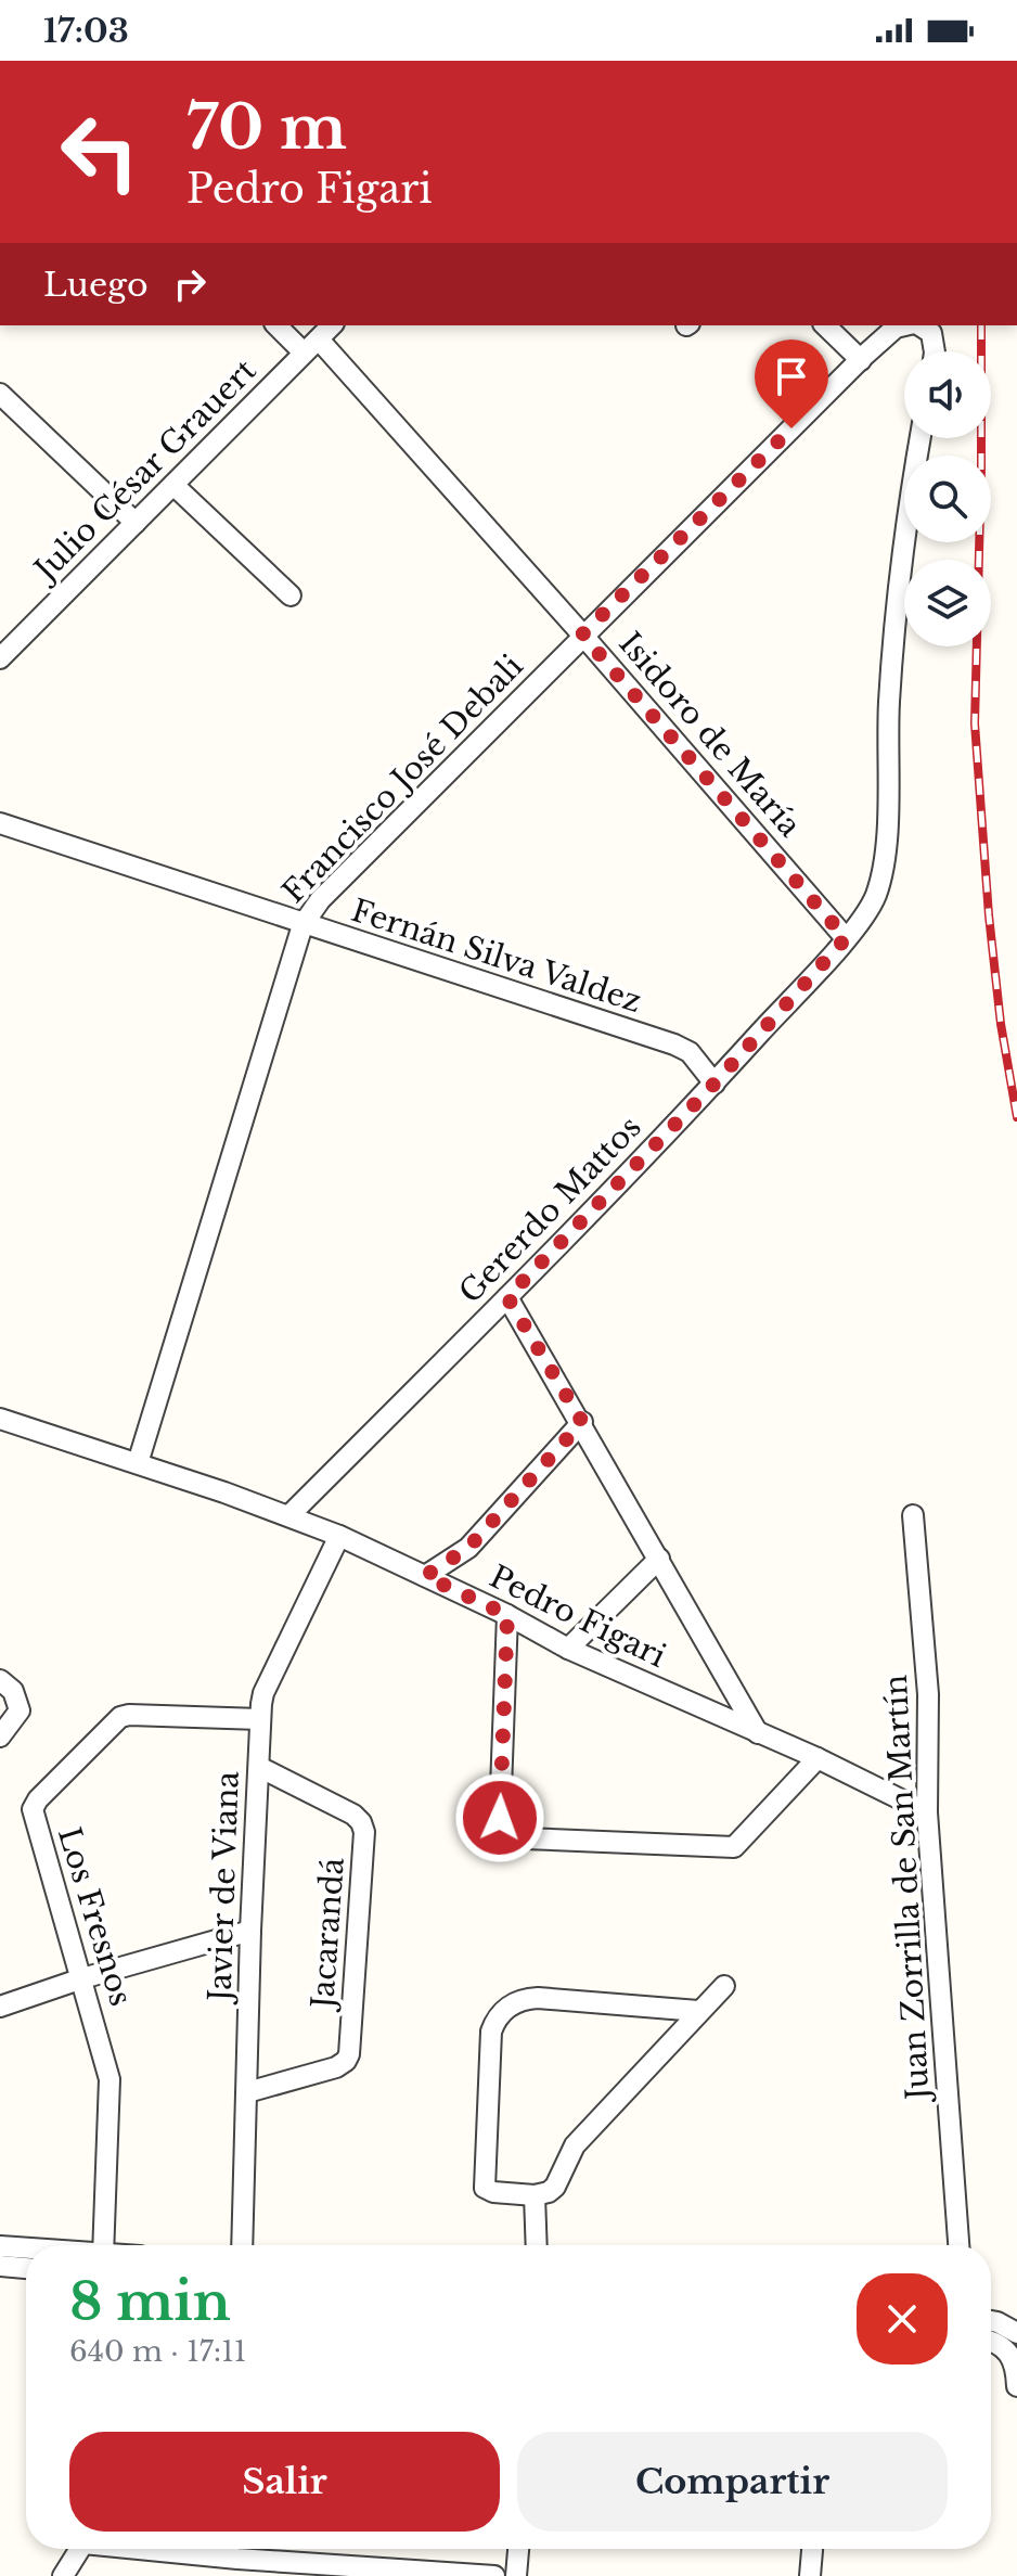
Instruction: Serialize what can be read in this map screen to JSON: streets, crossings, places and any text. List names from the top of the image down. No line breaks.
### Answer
{"streets":{"street":["Julio César Grauert","Isidoro de María","Francisco José Debali","Fernán Silva Valdez","Gererdo Mattos","Pedro Figari","Javier de Viana","Juan Zorrilla de San Martín","Los Fresnos","Jacarandá"]},"crossings":[["Julio César Grauert","Isidoro de María"],["Isidoro de María","Francisco José Debali"],["Isidoro de María","Gererdo Mattos"],["Francisco José Debali","Fernán Silva Valdez"],["Francisco José Debali","Pedro Figari"],["Fernán Silva Valdez","Gererdo Mattos"],["Gererdo Mattos","Pedro Figari"],["Pedro Figari","Javier de Viana"],["Pedro Figari","Juan Zorrilla de San Martín"],["Javier de Viana","Los Fresnos"],["Javier de Viana","Jacarandá"]],"page":{"status":"17:03","turn":["70 m","Pedro Figari"],"then":"Luego","heading":["8 min","640 m · 17:11"],"buttons":["Salir","Compartir"]}}
